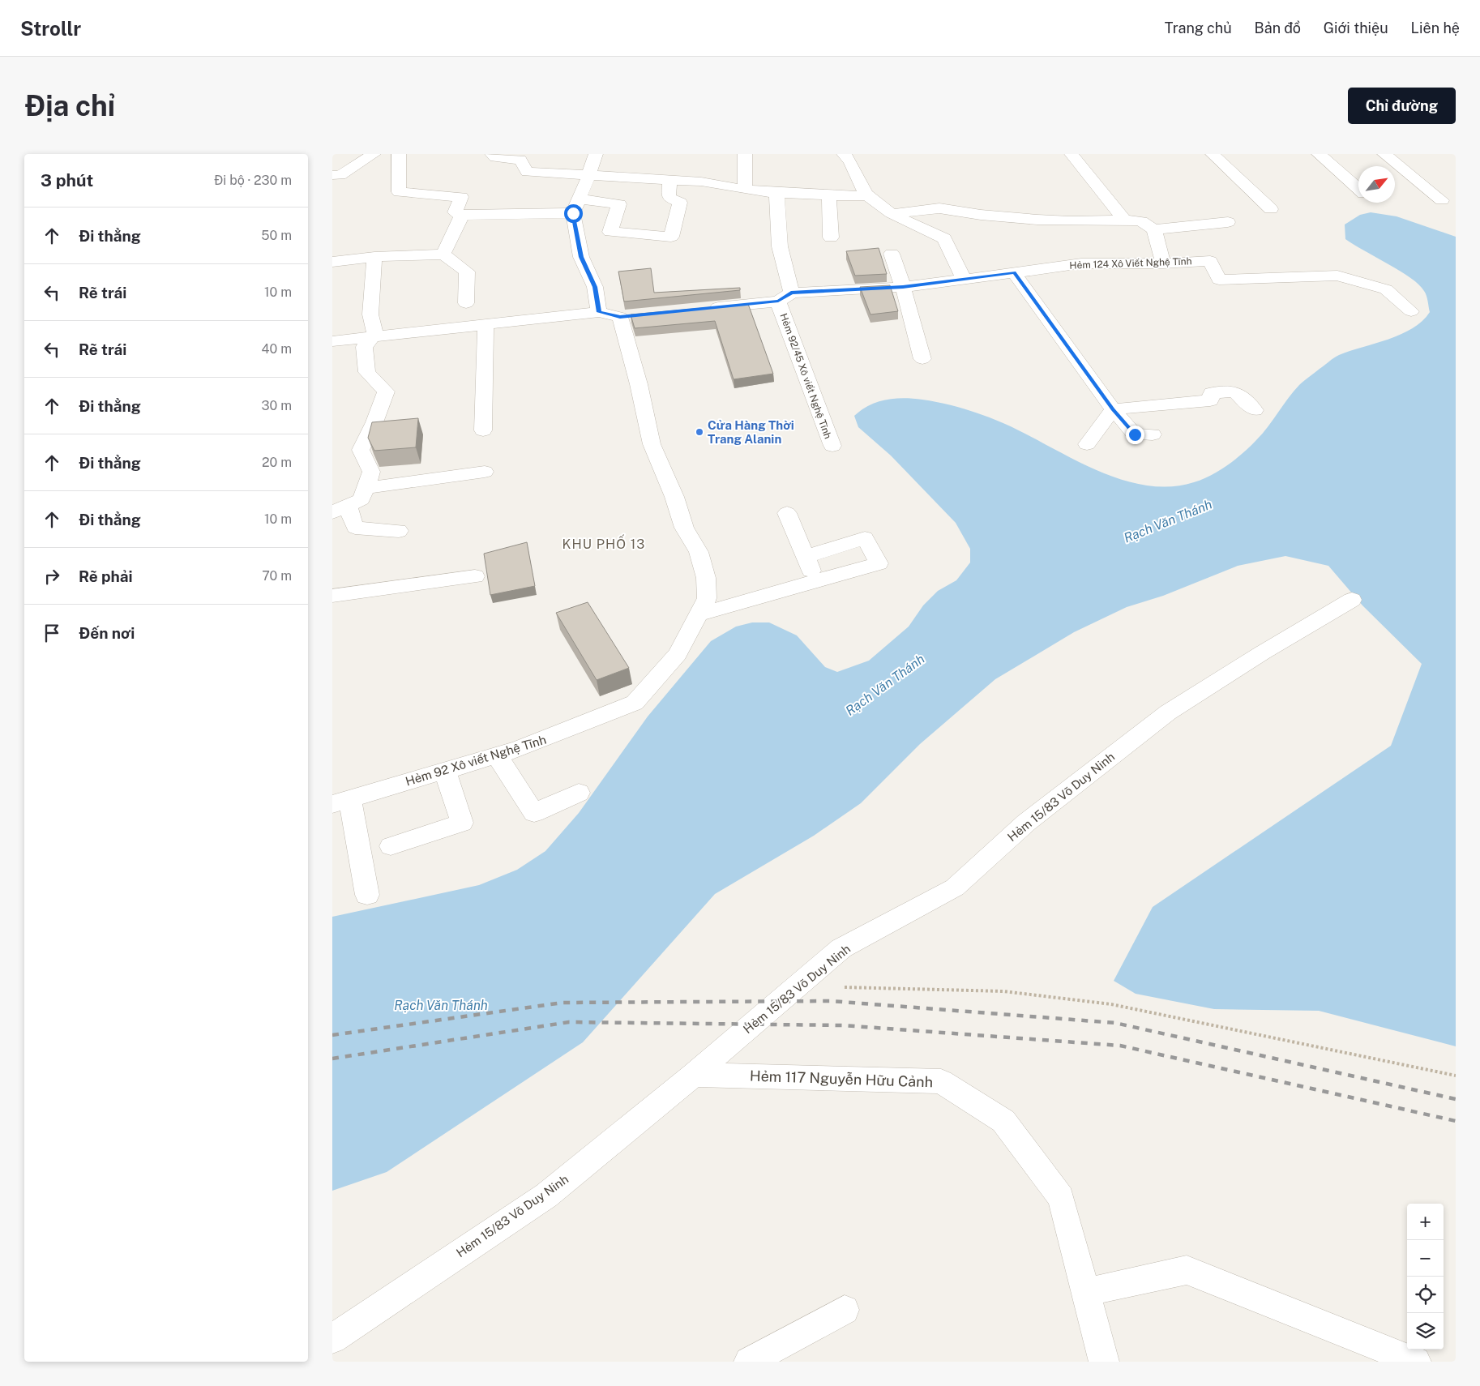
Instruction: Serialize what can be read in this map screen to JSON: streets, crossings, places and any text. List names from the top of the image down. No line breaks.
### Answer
{"streets":{"street":["Hẻm 124 Xô Viết Nghệ Tĩnh","Hẻm 92/45 Xô viết Nghệ Tĩnh","Hẻm 92 Xô viết Nghệ Tĩnh","Hẻm 15/83 Võ Duy Ninh","Hẻm 117 Nguyễn Hữu Cảnh"]},"crossings":[["Hẻm 124 Xô Viết Nghệ Tĩnh","Hẻm 92/45 Xô viết Nghệ Tĩnh"],["Hẻm 15/83 Võ Duy Ninh","Hẻm 117 Nguyễn Hữu Cảnh"]],"districts":["KHU PHỐ 13"],"water":["Rạch Văn Thánh"],"places":["Cửa Hàng Thời Trang Alanin"],"north":"top right","page":{"header":"Strollr","nav":["Trang chủ","Bản đồ","Giới thiệu","Liên hệ"],"buttons":"Chỉ đường","title":"Địa chỉ","heading":["3 phút","Đi bộ · 230 m"],"list":[["Đi thẳng","50 m"],["Rẽ trái","10 m"],["Rẽ trái","40 m"],["Đi thẳng","30 m"],["Đi thẳng","20 m"],["Đi thẳng","10 m"],["Rẽ phải","70 m"],"Đến nơi"],"map_buttons":["+","−"]}}
